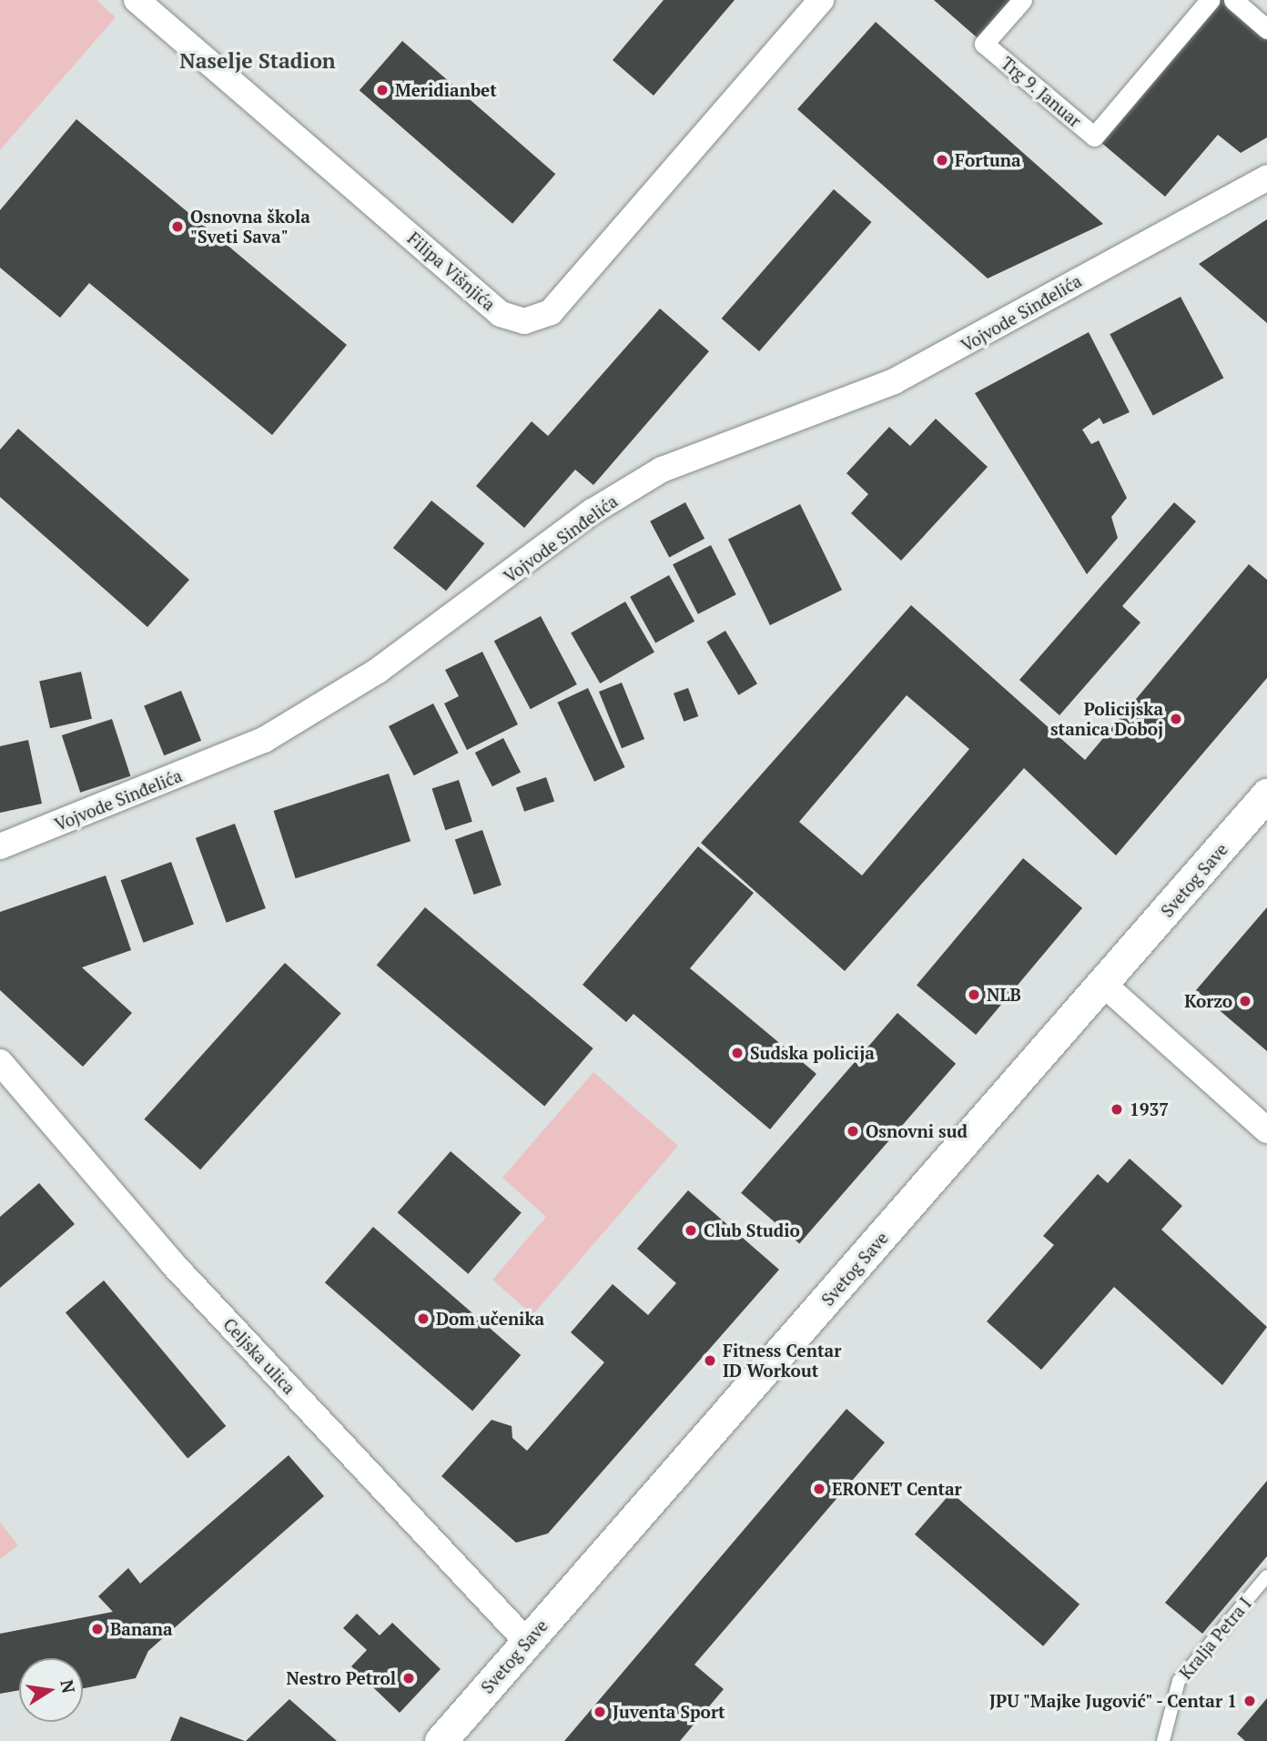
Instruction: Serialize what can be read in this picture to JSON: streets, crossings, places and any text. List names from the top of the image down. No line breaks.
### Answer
{"streets":{"street":["Trg 9. Januar","Filipa Višnjića","Vojvode Sinđelića","Svetog Save","Celjska ulica"],"lane":["Kralja Petra I"]},"crossings":[["Svetog Save","Celjska ulica"]],"districts":["Naselje Stadion"],"places":["Meridianbet","Fortuna","Osnovna škola \"Sveti Sava\"","Policijska stanica Doboj","NLB","Korzo","Sudska policija","1937","Osnovni sud","Club Studio","Dom učenika","Fitness Centar ID Workout","ERONET Centar","Banana","Nestro Petrol","JPU \"Majke Jugović\" - Centar 1","Juventa Sport"],"north":"right"}
